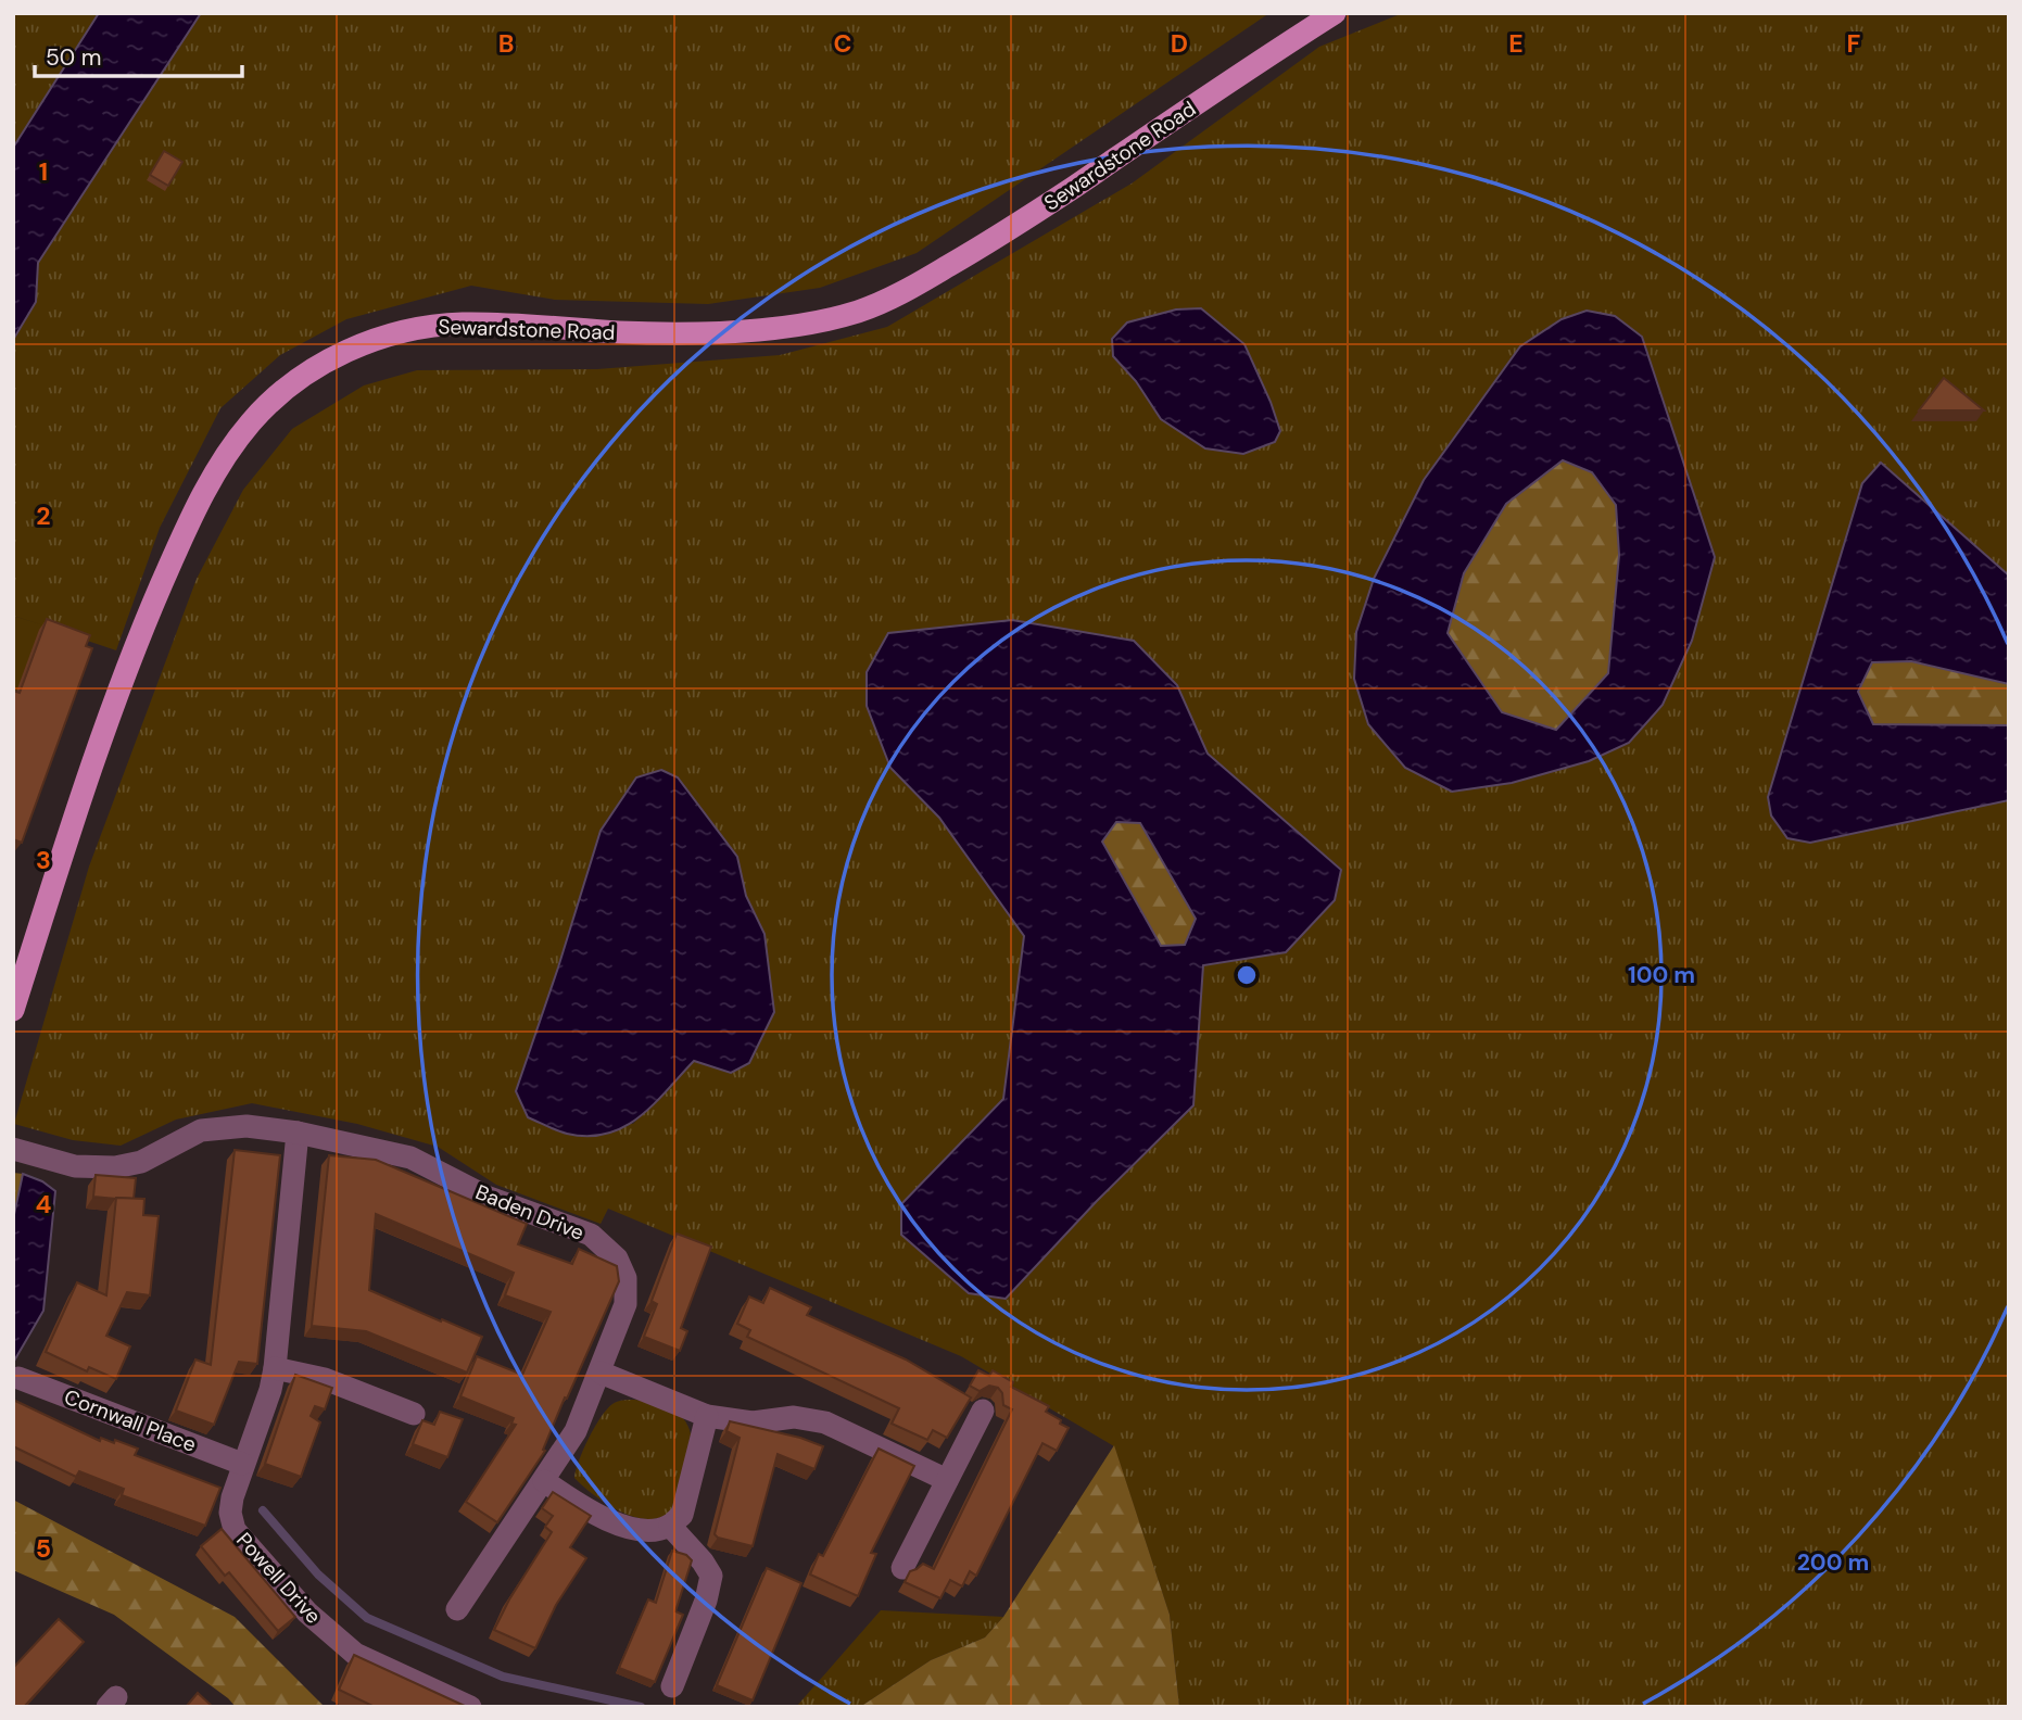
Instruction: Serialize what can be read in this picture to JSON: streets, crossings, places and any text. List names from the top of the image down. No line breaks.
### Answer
{"streets":{"main road":["Sewardstone Road"],"street":["Baden Drive","Cornwall Place","Powell Drive"]},"crossings":[["Baden Drive","Powell Drive"],["Cornwall Place","Powell Drive"]],"scale_bar":"50 m","grid":{"columns":["B","C","D","E","F"],"rows":["1","2","3","4","5"]},"rings":["100 m","200 m"]}
